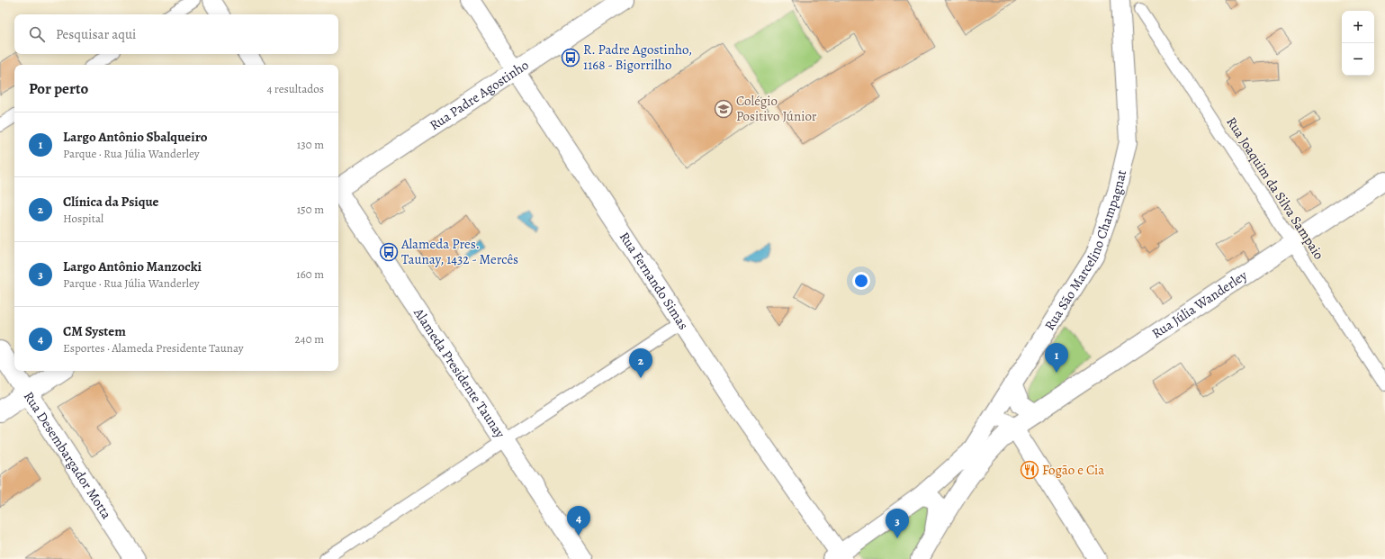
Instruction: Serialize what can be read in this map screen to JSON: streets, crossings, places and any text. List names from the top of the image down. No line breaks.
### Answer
{"streets":{"main road":["Rua Padre Agostinho","Rua São Marcelino Champagnat","Rua Fernando Simas","Rua Júlia Wanderley","Alameda Presidente Taunay","Rua Desembargador Motta"],"street":["Rua Joaquim da Silva Sampaio"]},"crossings":[["Rua Padre Agostinho","Rua Fernando Simas"],["Rua Joaquim da Silva Sampaio","Rua Júlia Wanderley"]],"places":{"bus stop":["R. Padre Agostinho, 1168 - Bigorrilho","Alameda Pres. Taunay, 1432 - Mercês"],"school or university":["Colégio Positivo Júnior"],"restaurant":["Fogão e Cia"]},"page":{"map_buttons":["+","−"],"search":"Pesquisar aqui","heading":["Por perto","4 resultados"],"list":[{"mark":"1","name":"Largo Antônio Sbalqueiro","note":"Parque · Rua Júlia Wanderley","value":"130 m"},{"mark":"2","name":"Clínica da Psique","note":"Hospital","value":"150 m"},{"mark":"3","name":"Largo Antônio Manzocki","note":"Parque · Rua Júlia Wanderley","value":"160 m"},{"mark":"4","name":"CM System","note":"Esportes · Alameda Presidente Taunay","value":"240 m"}],"pins":["1","2","4","3"]}}
